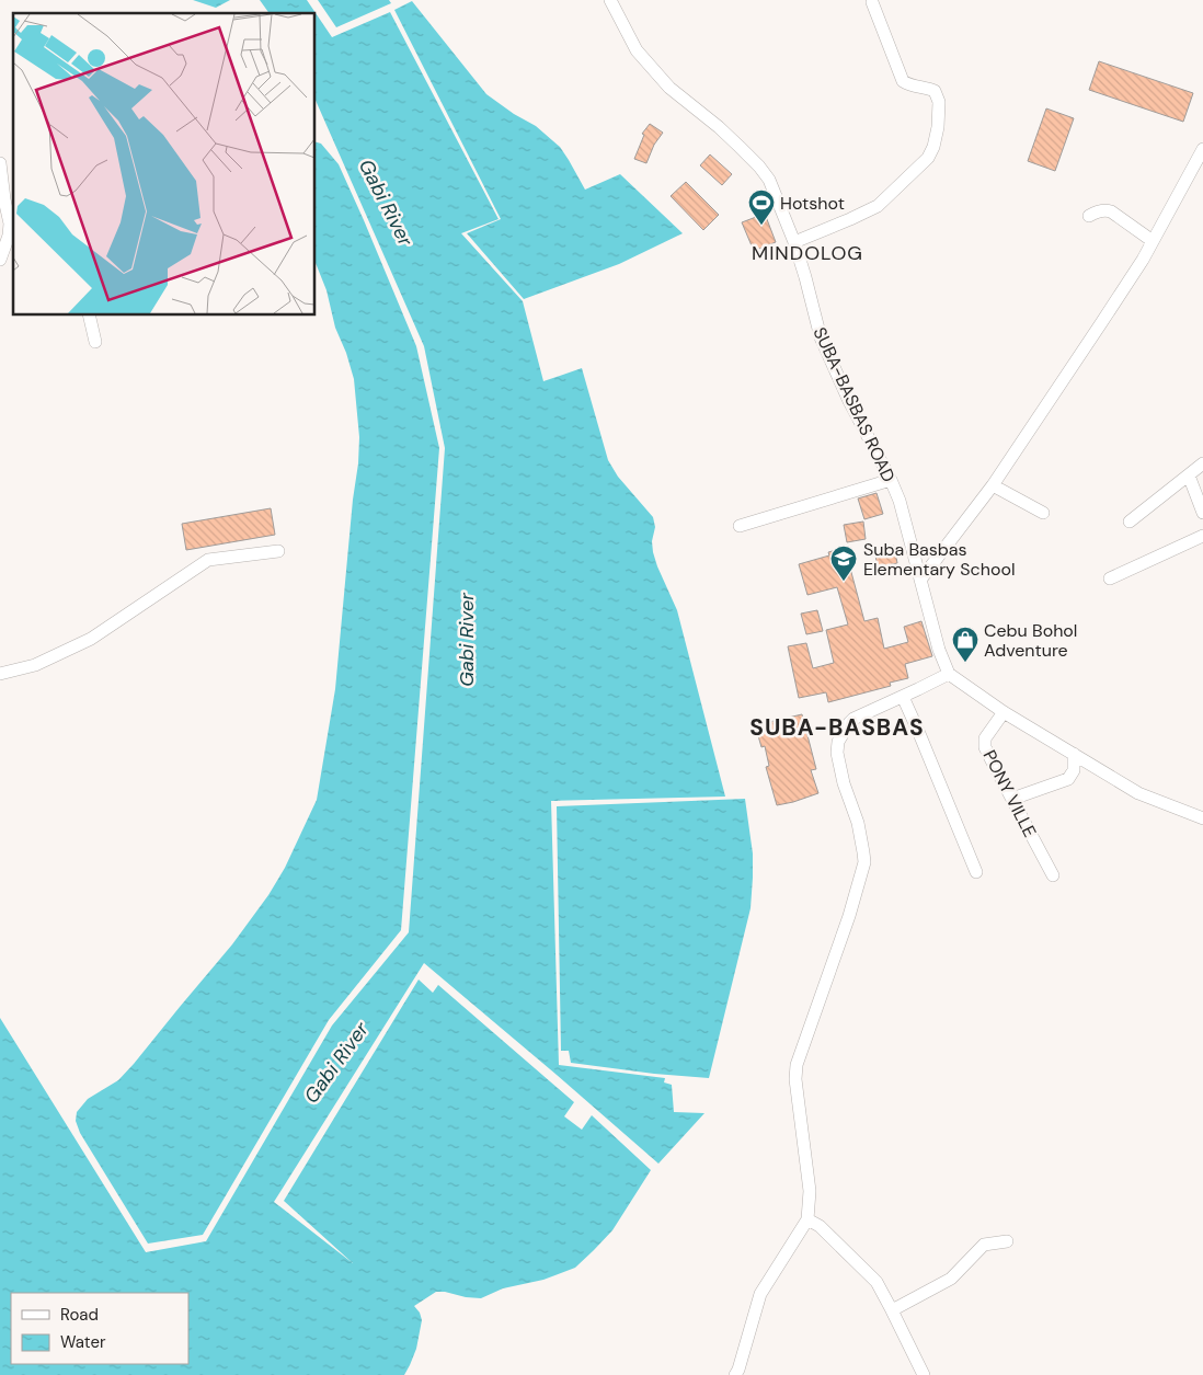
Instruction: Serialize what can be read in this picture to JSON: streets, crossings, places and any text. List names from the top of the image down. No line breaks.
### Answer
{"streets":{"street":["SUBA-BASBAS ROAD","PONY VILLE"]},"districts":["MINDOLOG","SUBA-BASBAS"],"water":["Gabi River"],"places":{"sports":["Hotshot"],"school or university":["Suba Basbas Elementary School"],"shop":["Cebu Bohol Adventure"]},"legend":["Road","Water"]}
